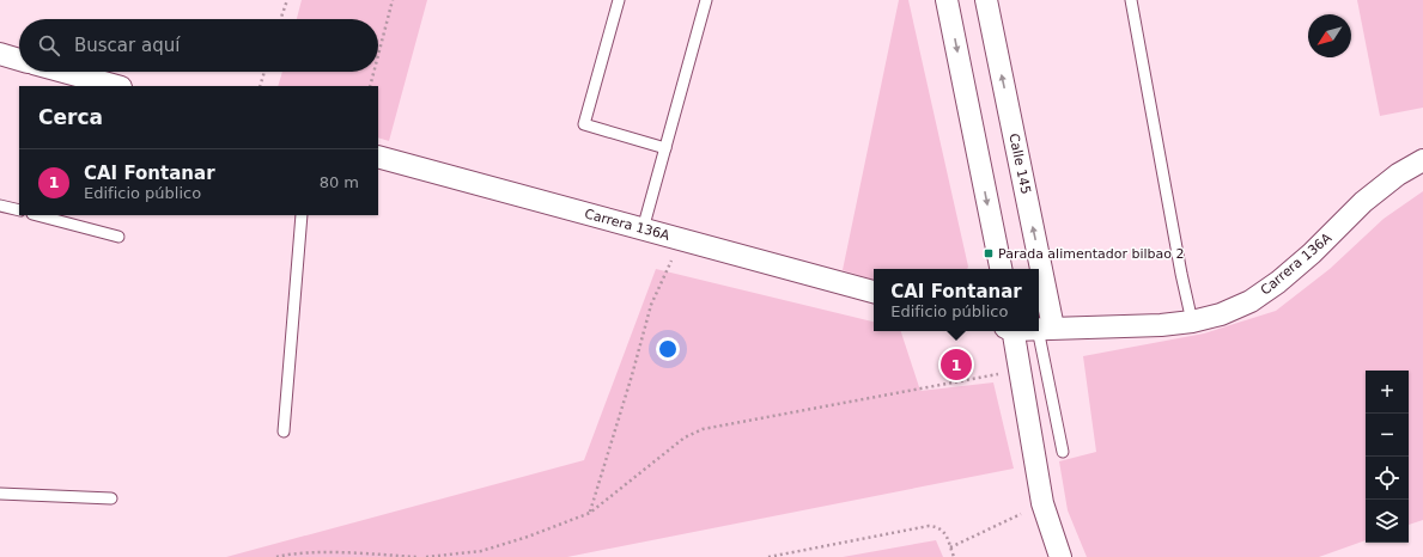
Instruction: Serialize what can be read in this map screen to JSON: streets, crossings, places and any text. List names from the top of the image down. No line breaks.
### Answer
{"streets":{"street":["Calle 145","Carrera 136A"]},"crossings":[["Calle 145","Carrera 136A"]],"places":{"transit":["Parada alimentador bilbao 2"]},"north":"bottom left","page":{"search":"Buscar aquí","heading":"Cerca","list":[{"mark":"1","name":"CAI Fontanar","note":"Edificio público","value":"80 m"}],"popup":["CAI Fontanar","Edificio público"],"pins":"1","map_buttons":["+","−"]}}
